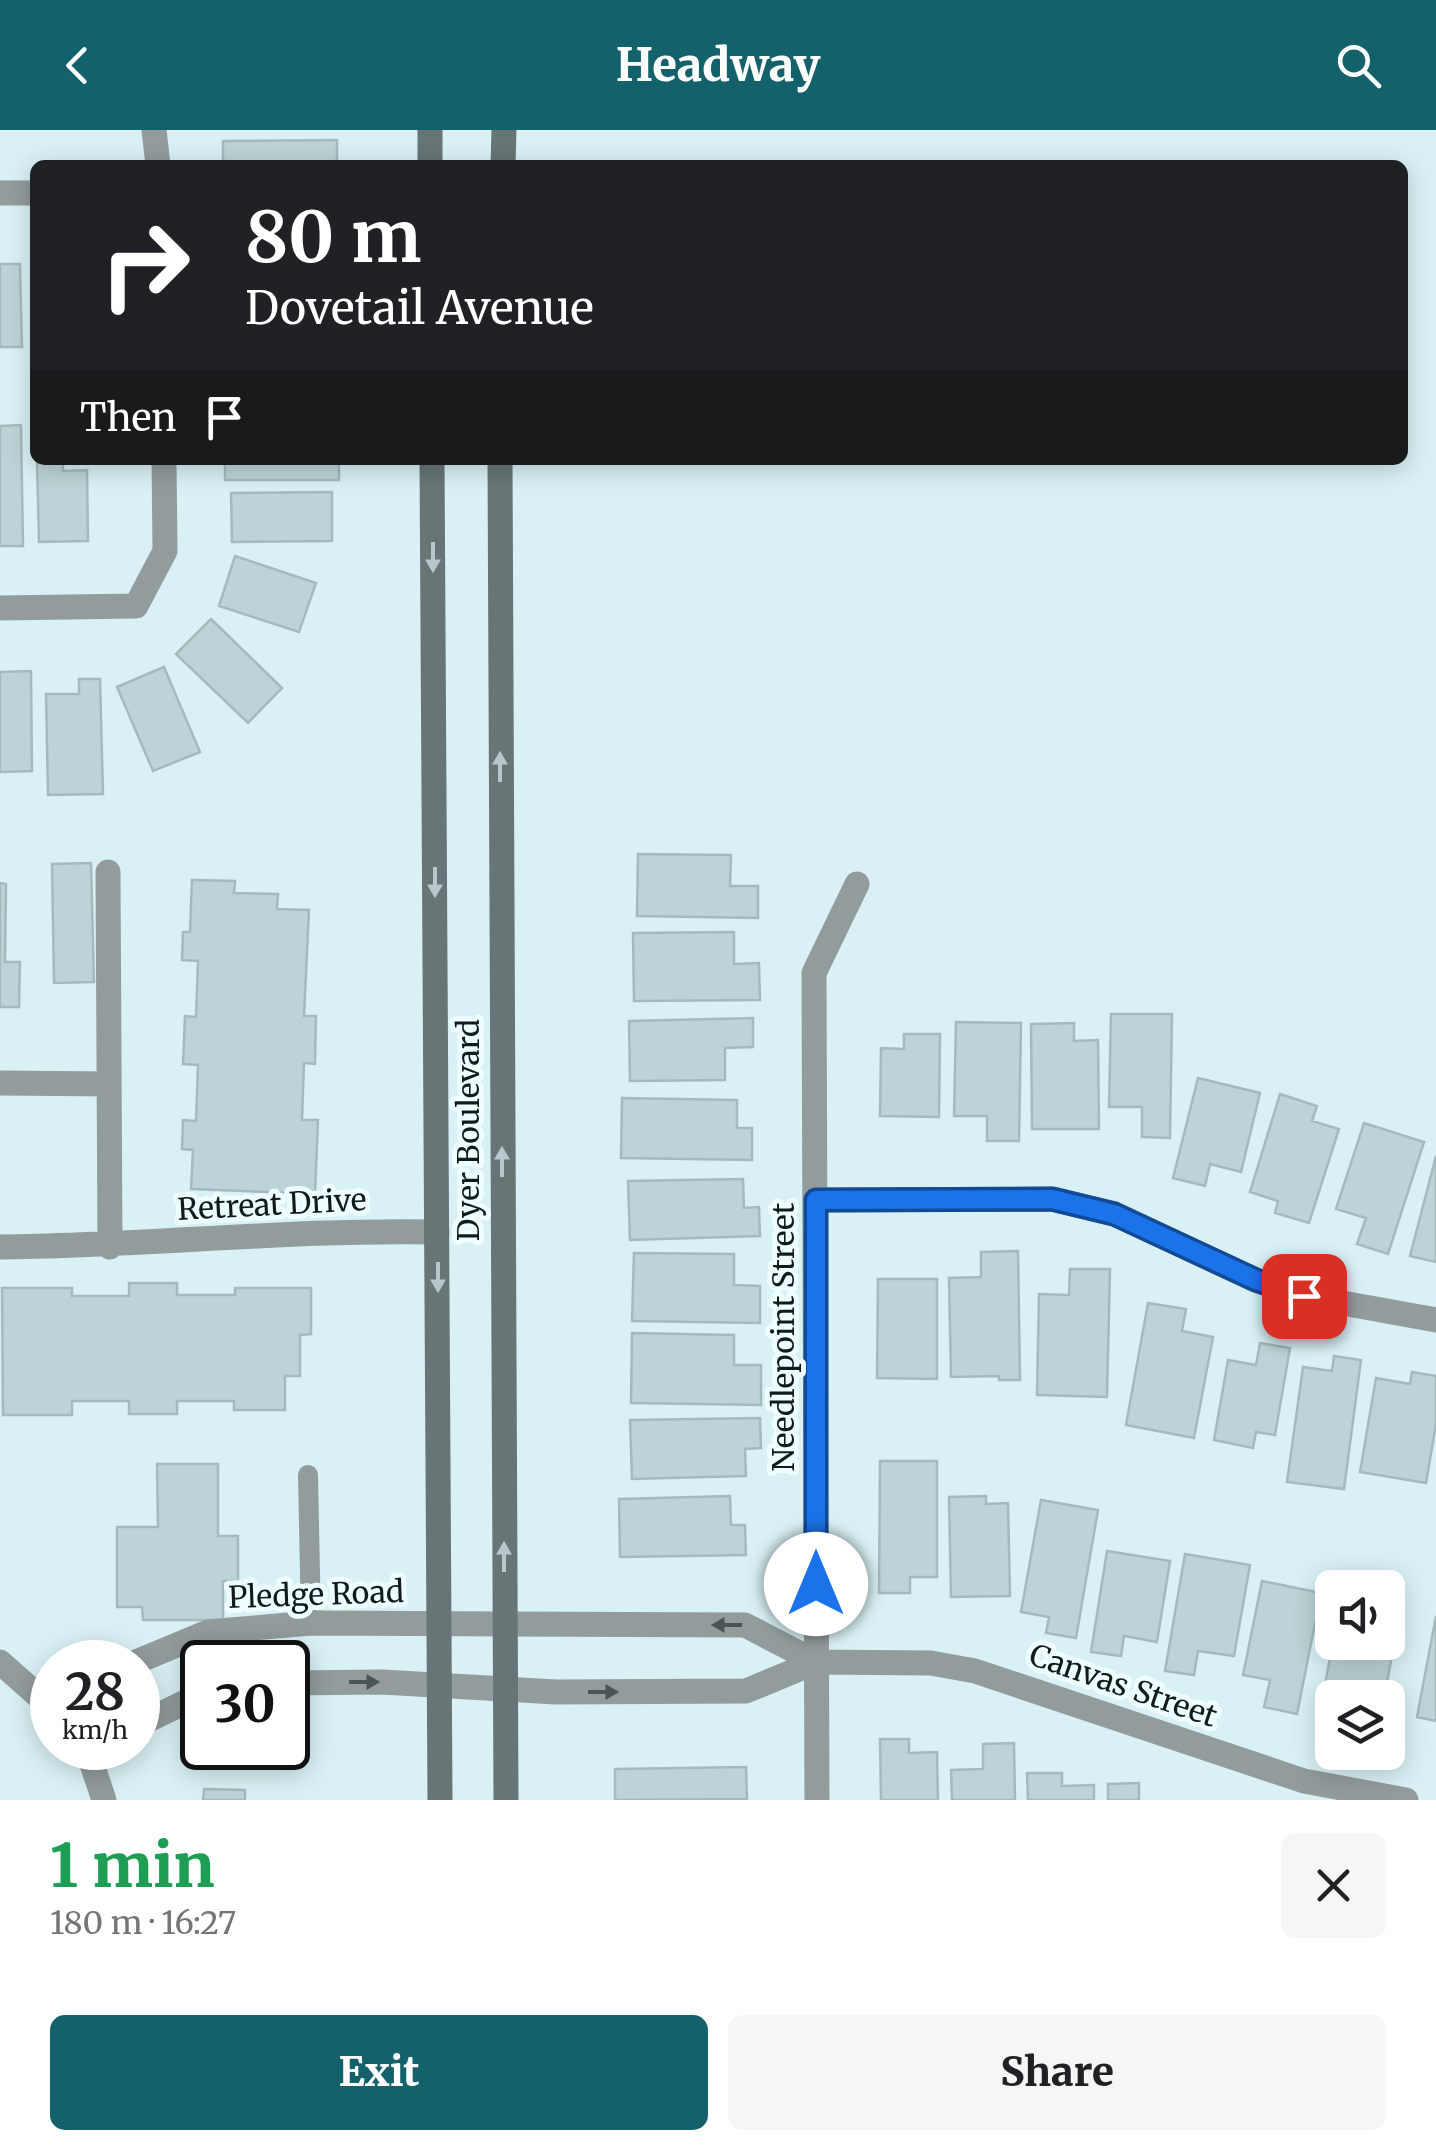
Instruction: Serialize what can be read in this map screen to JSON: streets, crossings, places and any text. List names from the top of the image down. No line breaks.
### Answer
{"streets":{"main road":["Dyer Boulevard"],"street":["Retreat Drive","Needlepoint Street","Pledge Road","Canvas Street"]},"crossings":[["Dyer Boulevard","Retreat Drive"],["Dyer Boulevard","Pledge Road"],["Dyer Boulevard","Canvas Street"],["Needlepoint Street","Canvas Street"],["Pledge Road","Canvas Street"]],"page":{"header":"Headway","turn":["80 m","Dovetail Avenue"],"then":"Then","speed":"28 km/h","limit":"30","heading":["1 min","180 m · 16:27"],"buttons":["Exit","Share"]}}
